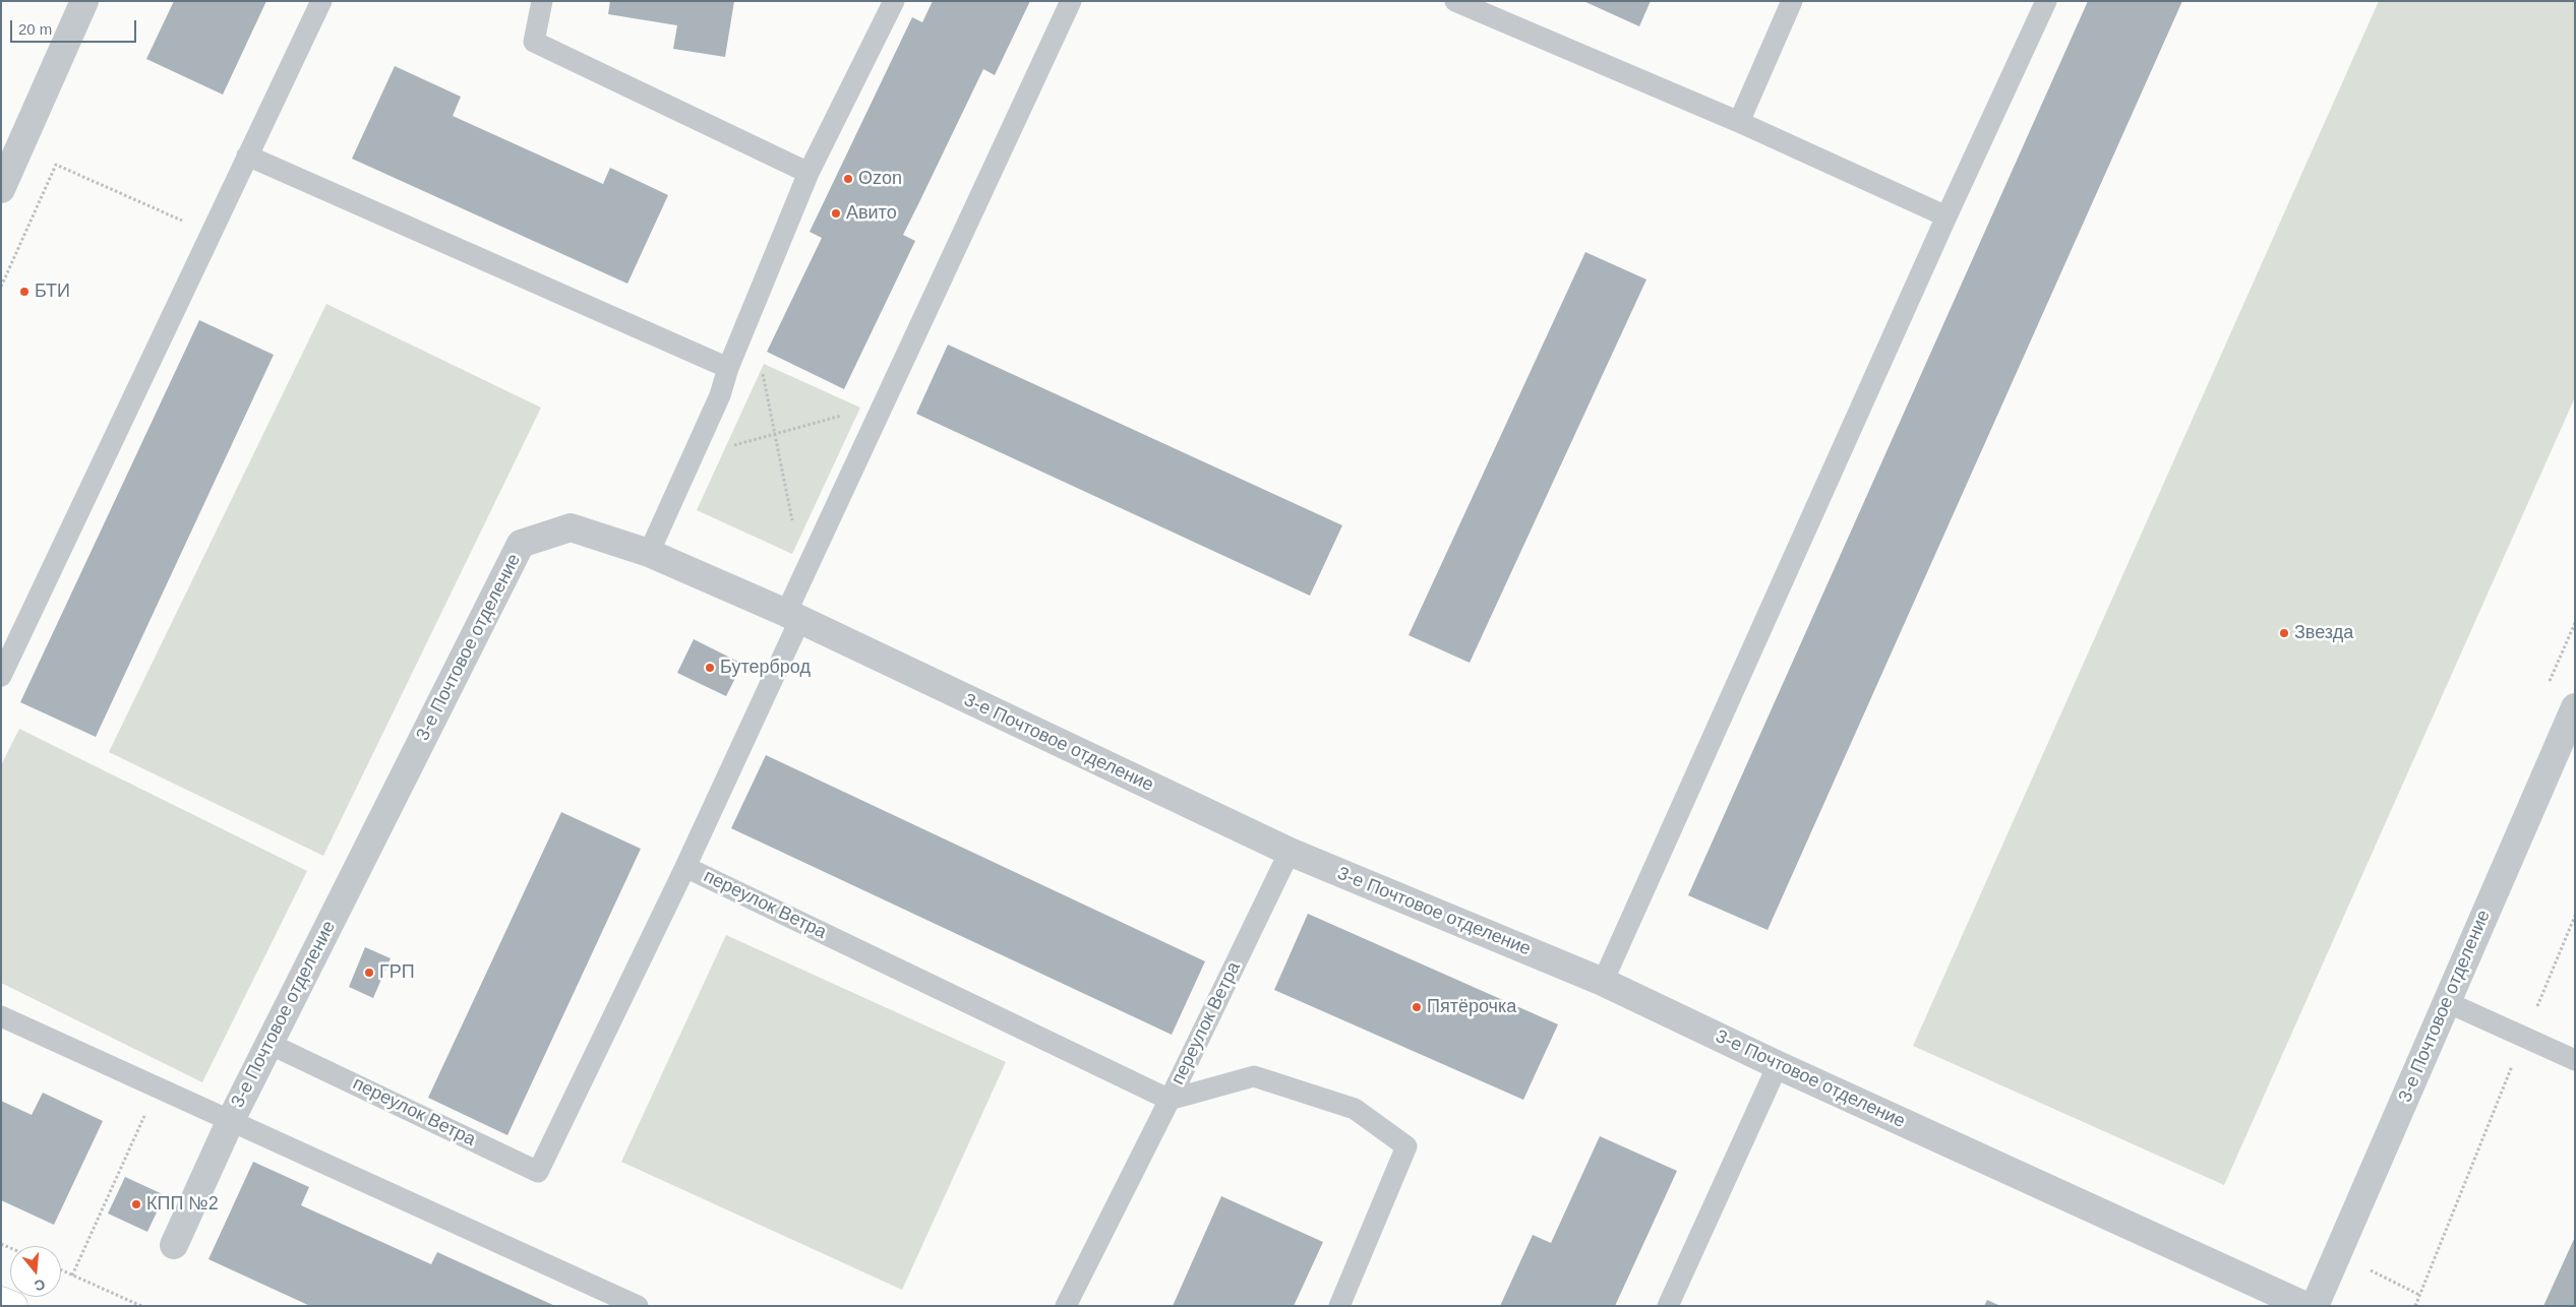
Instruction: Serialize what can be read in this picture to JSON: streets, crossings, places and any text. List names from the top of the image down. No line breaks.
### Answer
{"streets":{"street":["3-е Почтовое отделение"],"lane":["переулок Ветра"]},"crossings":[["3-е Почтовое отделение","переулок Ветра"]],"places":["Ozon","Авито","БТИ","Звезда","Бутерброд","ГРП","Пятёрочка","КПП №2"],"scale_bar":"20 m","north":"bottom"}
